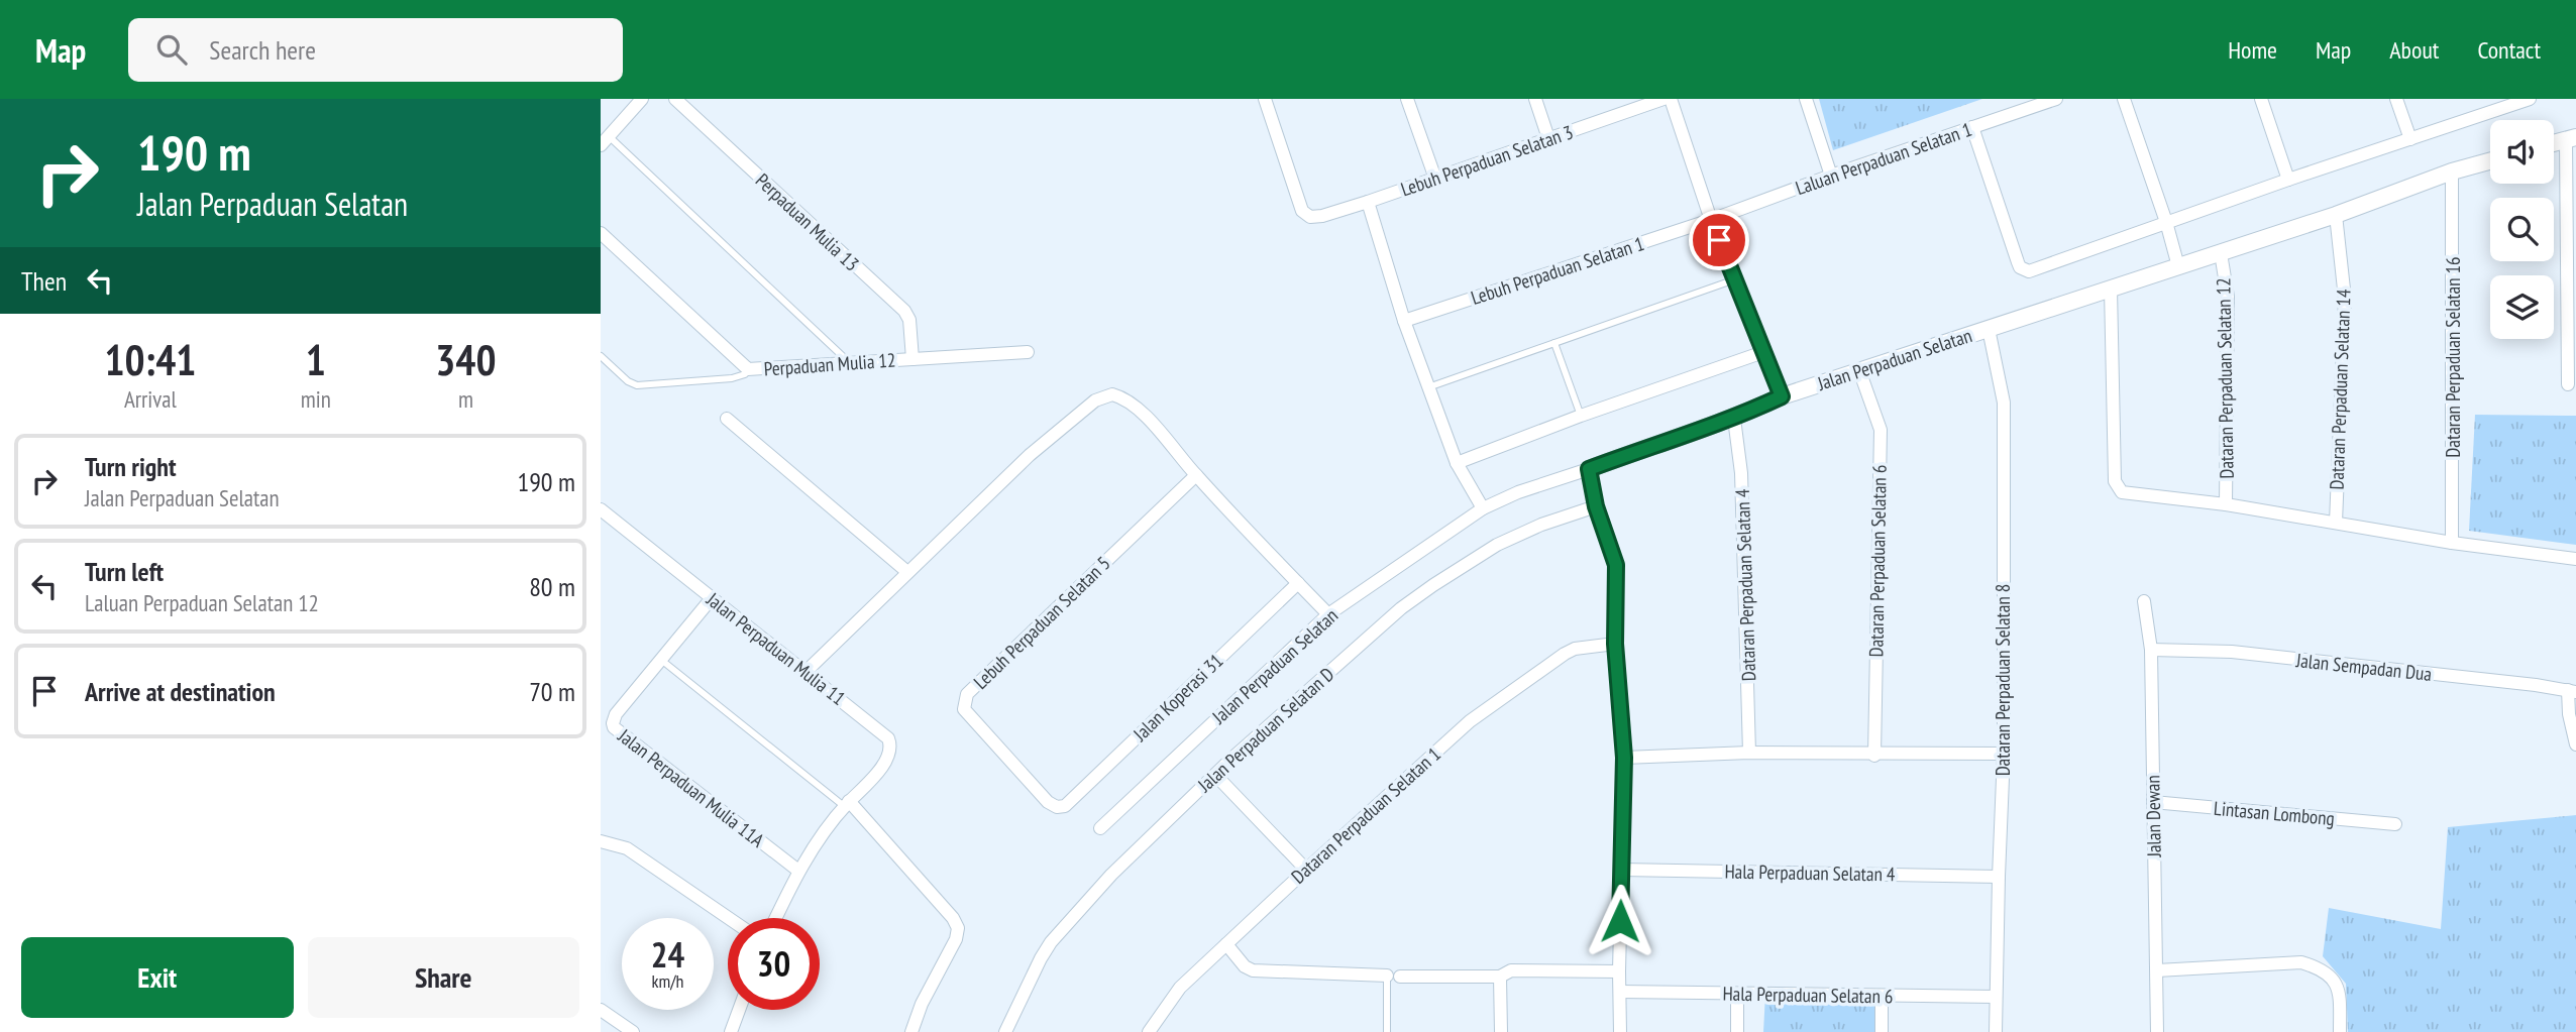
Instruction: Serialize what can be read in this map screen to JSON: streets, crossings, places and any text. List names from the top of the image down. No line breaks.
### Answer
{"streets":{"street":["Laluan Perpaduan Selatan 1","Lebuh Perpaduan Selatan 3","Perpaduan Mulia 13","Lebuh Perpaduan Selatan 1","Dataran Perpaduan Selatan 16","Jalan Perpaduan Selatan","Perpaduan Mulia 12","Dataran Perpaduan Selatan 12","Dataran Perpaduan Selatan 14","Dataran Perpaduan Selatan 6","Dataran Perpaduan Selatan 4","Lebuh Perpaduan Selatan 5","Jalan Perpaduan Mulia 11","Jalan Sempadan Dua","Dataran Perpaduan Selatan 8","Jalan Koperasi 31","Jalan Perpaduan Selatan D","Jalan Perpaduan Mulia 11A","Lintasan Lombong","Dataran Perpaduan Selatan 1","Jalan Dewan","Hala Perpaduan Selatan 4","Hala Perpaduan Selatan 6"]},"crossings":[["Laluan Perpaduan Selatan 1","Lebuh Perpaduan Selatan 1"],["Perpaduan Mulia 13","Perpaduan Mulia 12"],["Dataran Perpaduan Selatan 16","Jalan Perpaduan Selatan"],["Jalan Perpaduan Selatan","Dataran Perpaduan Selatan 12"],["Jalan Perpaduan Selatan","Dataran Perpaduan Selatan 14"],["Jalan Perpaduan Selatan","Dataran Perpaduan Selatan 6"],["Jalan Perpaduan Selatan","Dataran Perpaduan Selatan 4"],["Jalan Perpaduan Selatan","Dataran Perpaduan Selatan 8"],["Lebuh Perpaduan Selatan 5","Jalan Koperasi 31"],["Jalan Perpaduan Mulia 11","Jalan Perpaduan Mulia 11A"],["Jalan Sempadan Dua","Jalan Dewan"],["Dataran Perpaduan Selatan 8","Hala Perpaduan Selatan 4"],["Dataran Perpaduan Selatan 8","Hala Perpaduan Selatan 6"],["Lintasan Lombong","Jalan Dewan"]],"page":{"header":"Map","search":"Search here","nav":["Home","Map","About","Contact"],"turn":["190 m","Jalan Perpaduan Selatan"],"then":"Then","eta":["10:41","Arrival","1","min","340","m"],"list":[{"name":"Turn right","note":"Jalan Perpaduan Selatan","value":"190 m"},{"name":"Turn left","note":"Laluan Perpaduan Selatan 12","value":"80 m"},{"name":"Arrive at destination","value":"70 m"}],"speed":"24 km/h","limit":"30","buttons":["Exit","Share"]}}
